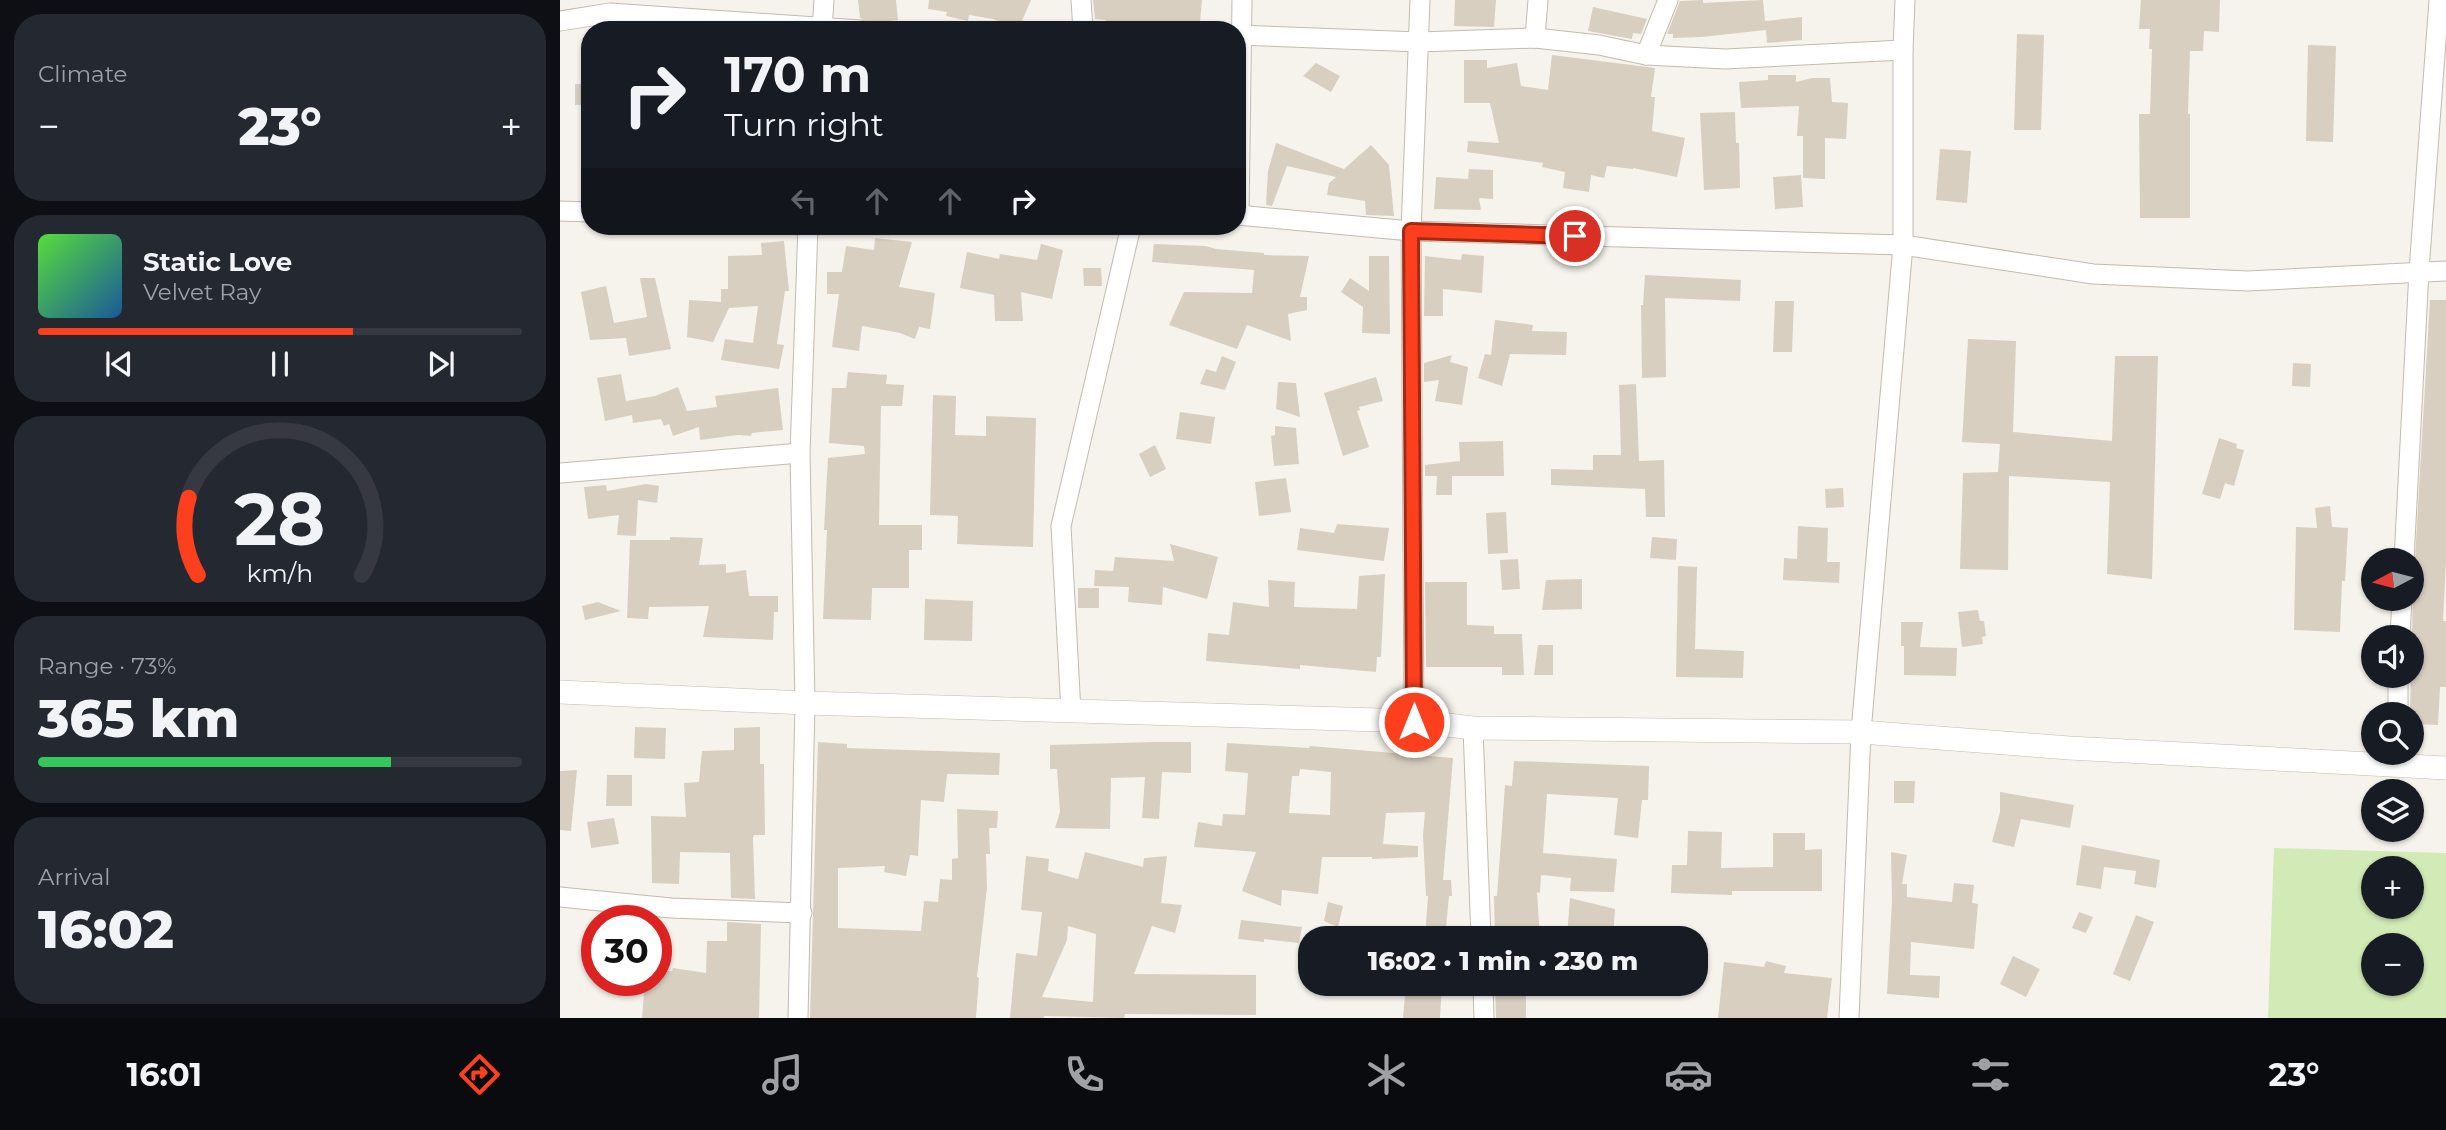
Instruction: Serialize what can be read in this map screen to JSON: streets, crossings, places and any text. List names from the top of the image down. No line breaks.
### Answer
{"north":"left","page":{"tile":["Climate",["Range · 73%","365 km"],["Arrival","16:02"]],"turn":["170 m","Turn right"],"heat":["−","23°","+"],"song":["Static Love","Velvet Ray"],"map_buttons":["+","−"],"limit":"30","trip":"16:02 · 1 min · 230 m","tabs":["16:01","23°"],"gauge":["28","km/h"]}}
